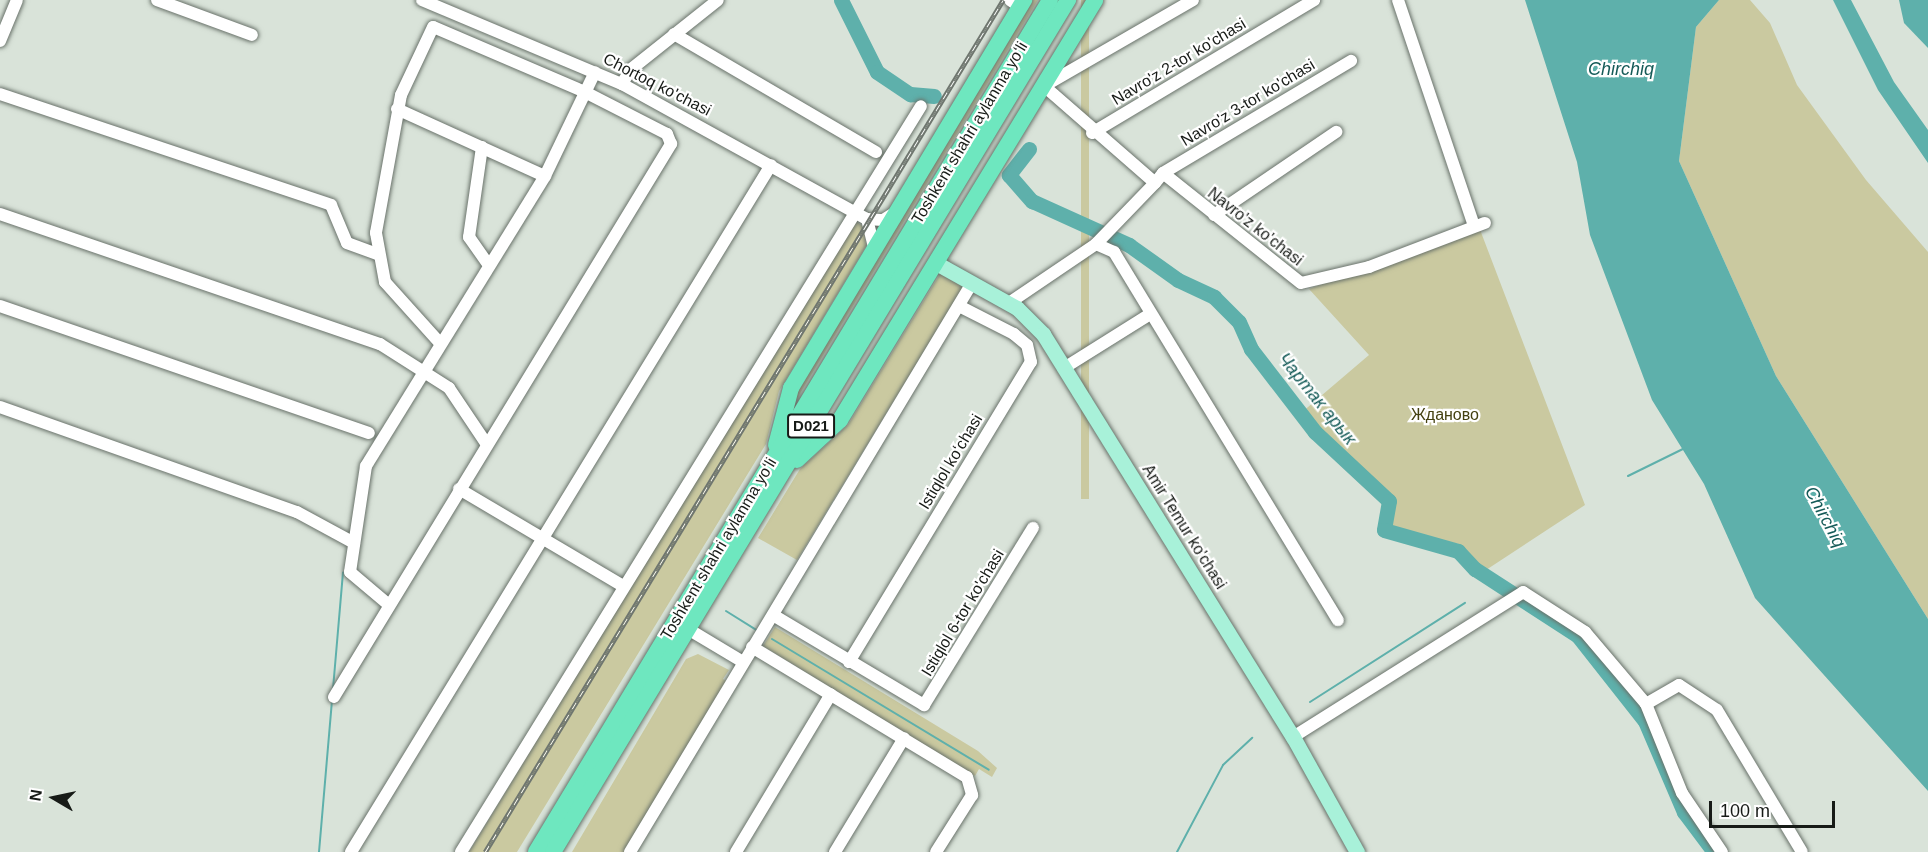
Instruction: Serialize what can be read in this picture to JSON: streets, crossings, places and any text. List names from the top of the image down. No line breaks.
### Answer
{"streets":{"highway":["Toshkent shahri aylanma yoʻli","D021"],"main road":["Amir Temur ko'chasi"],"street":["Navro'z 2-tor ko'chasi","Chortoq ko'chasi","Navro'z 3-tor ko'chasi","Navro'z ko'chasi","Istiqlol koʻchasi","Istiqlol 6-tor ko'chasi"]},"crossings":[["Navro'z 2-tor ko'chasi","Navro'z ko'chasi"],["Navro'z 3-tor ko'chasi","Navro'z ko'chasi"],["Navro'z 3-tor ko'chasi","Amir Temur ko'chasi"],["Istiqlol koʻchasi","Istiqlol 6-tor ko'chasi"]],"water":["Chirchiq","Чартак арык"],"parks":["Жданово"],"scale_bar":"100 m","north":"left"}
